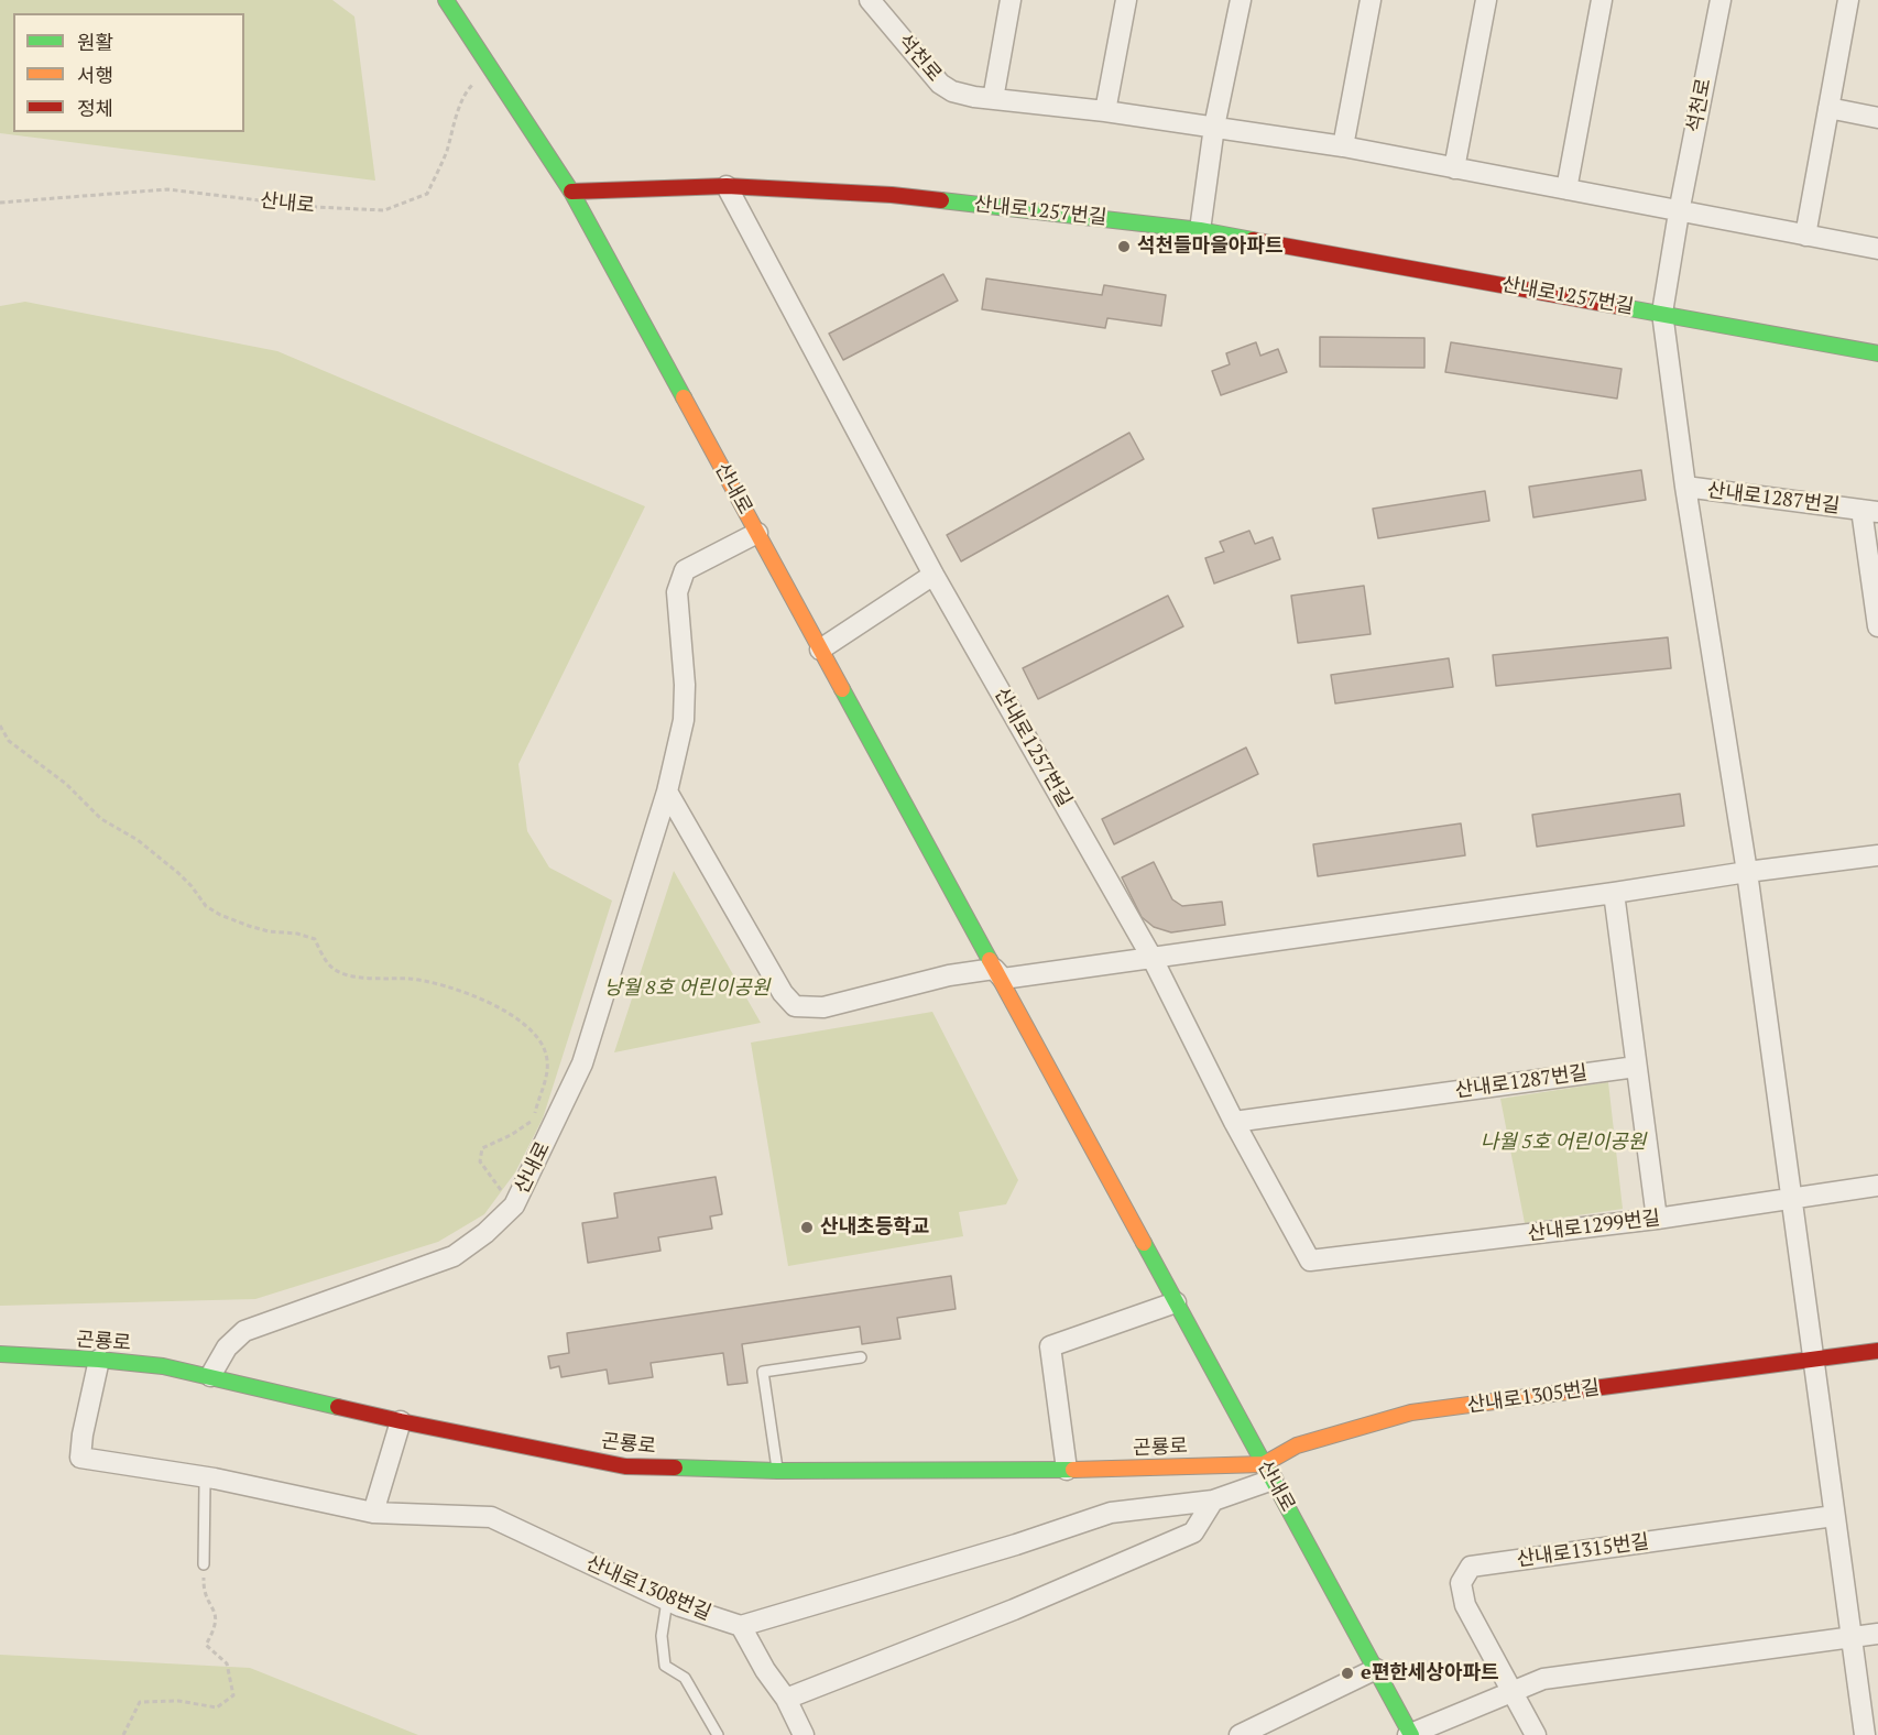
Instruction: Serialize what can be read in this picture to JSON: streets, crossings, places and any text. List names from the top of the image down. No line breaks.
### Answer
{"streets":{"main road":["산내로","산내로1257번길","곤룡로","산내로1305번길"],"street":["석천로","산내로1287번길","산내로1299번길","산내로1315번길","산내로1308번길"]},"crossings":[["석천로","산내로1257번길"],["산내로","산내로1257번길"],["산내로","곤룡로"],["산내로","산내로1305번길"],["산내로1257번길","산내로1287번길"],["산내로1287번길","산내로1299번길"],["곤룡로","산내로1305번길"],["곤룡로","산내로1308번길"]],"parks":["낭월 8호 어린이공원","나월 5호 어린이공원"],"places":["석천들마을아파트","산내초등학교","e편한세상아파트"],"legend":["원활","서행","정체"]}
